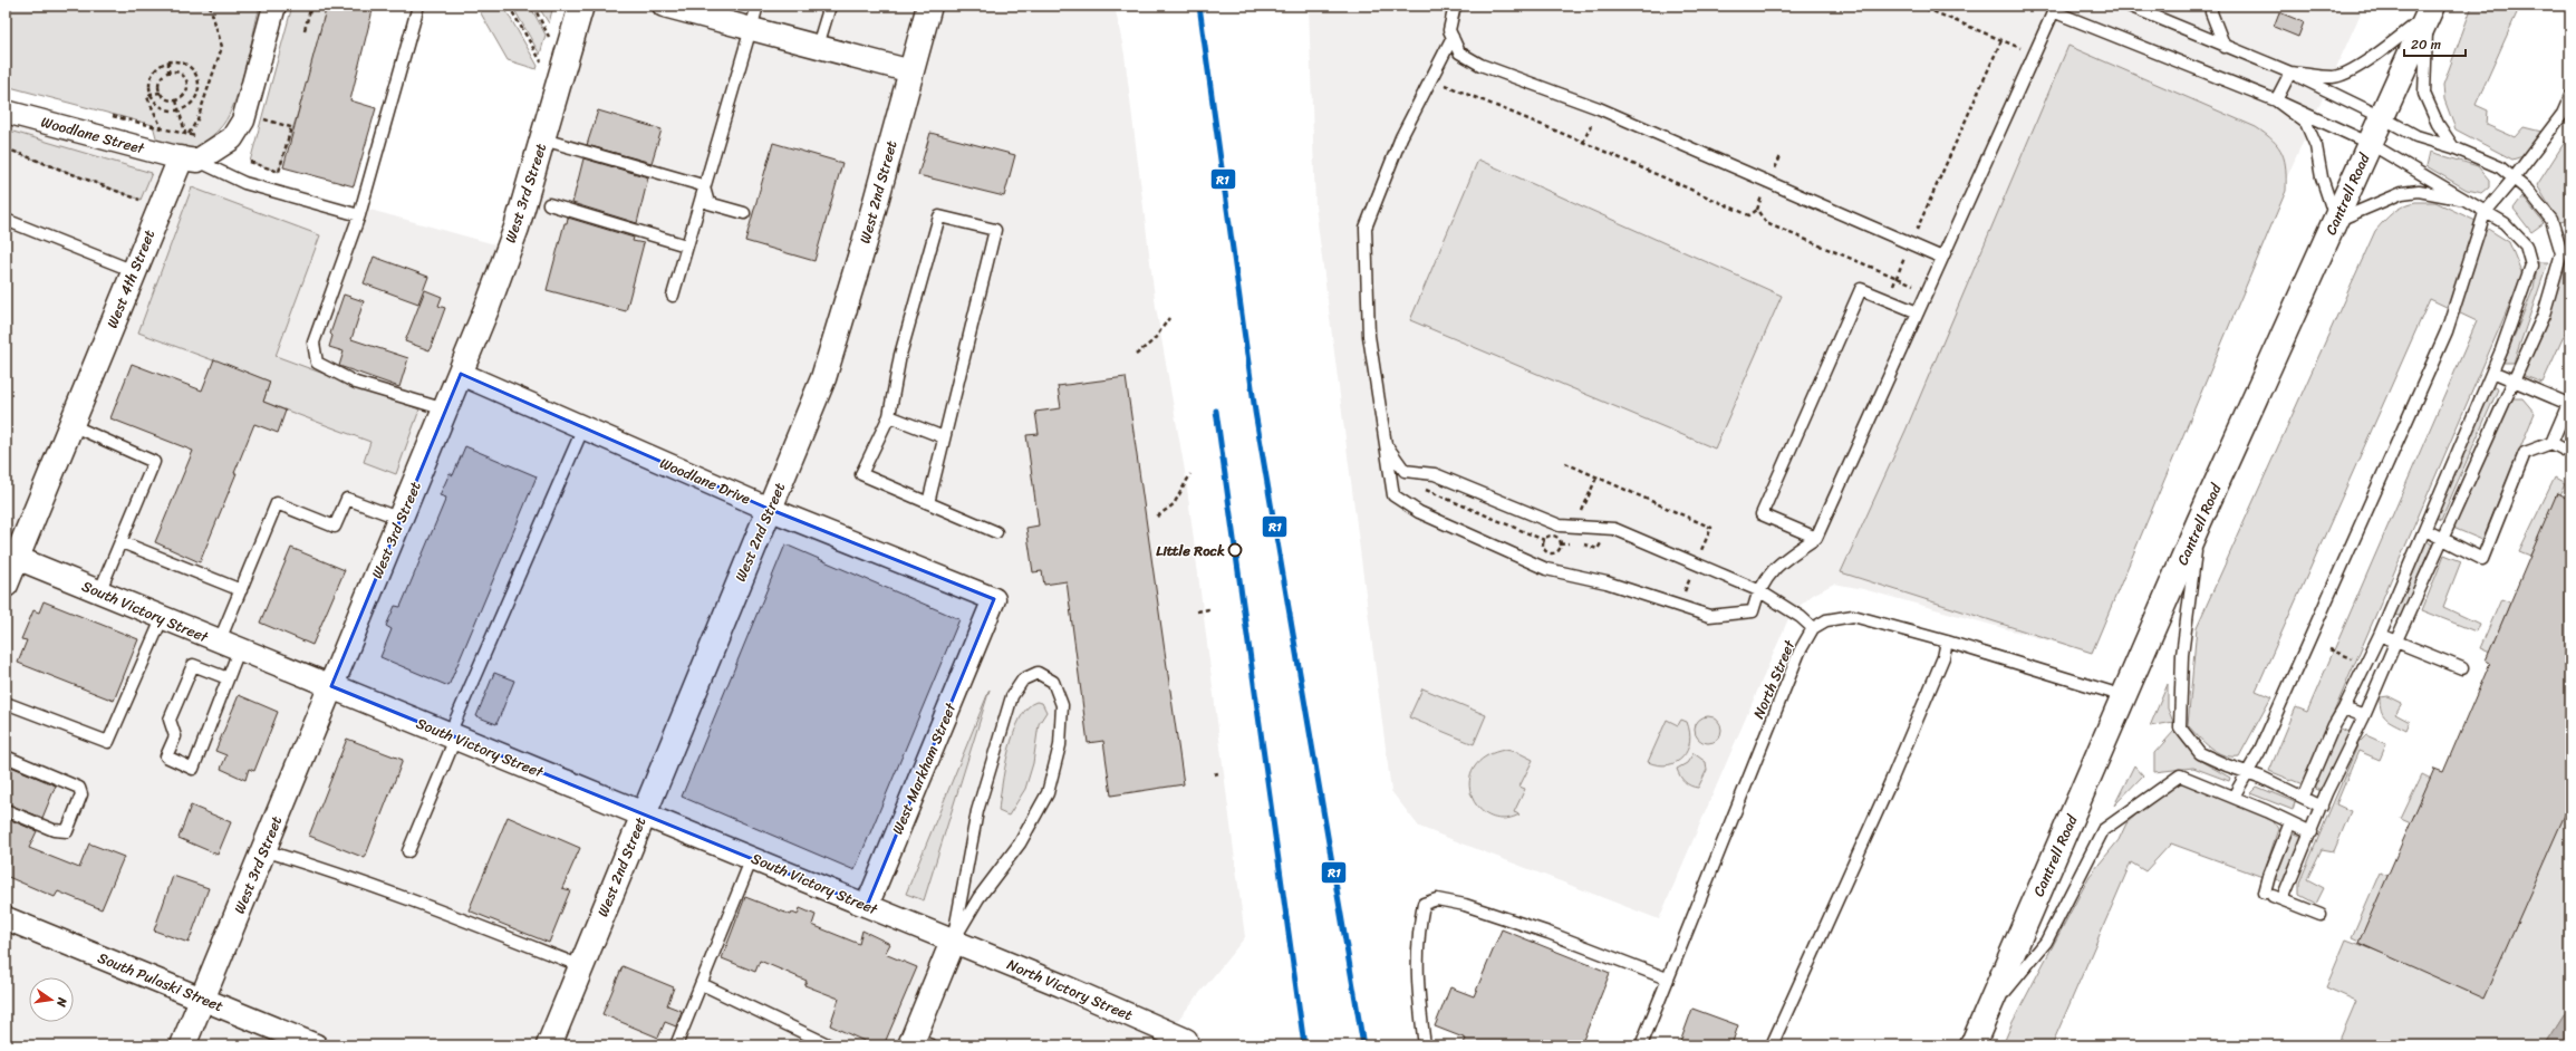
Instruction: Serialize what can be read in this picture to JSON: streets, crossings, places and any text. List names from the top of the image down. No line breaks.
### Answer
{"streets":{"main road":["West 2nd Street","West 3rd Street","Cantrell Road","West 4th Street","South Victory Street"],"street":["Woodlane Street","Woodlane Drive","West Markham Street","South Pulaski Street","North Victory Street"],"lane":["North Street"]},"crossings":[["Woodlane Street","West 4th Street"],["West 2nd Street","Woodlane Drive"],["West 2nd Street","South Victory Street"],["West 3rd Street","Woodlane Drive"],["West 3rd Street","South Victory Street"],["West 3rd Street","South Pulaski Street"],["Cantrell Road","North Street"],["West 4th Street","South Victory Street"],["Woodlane Drive","West Markham Street"],["South Victory Street","West Markham Street"],["South Victory Street","North Victory Street"]],"places":["Little Rock"],"lines":["transit line R1"],"scale_bar":"20 m","north":"right"}
